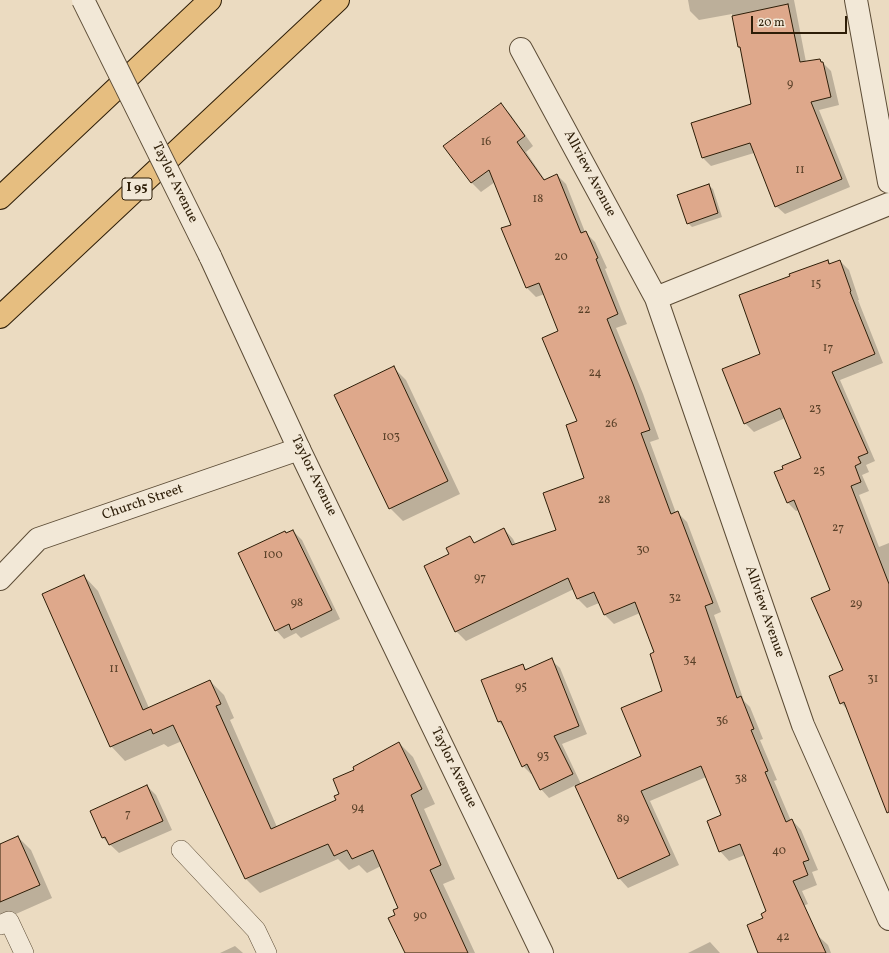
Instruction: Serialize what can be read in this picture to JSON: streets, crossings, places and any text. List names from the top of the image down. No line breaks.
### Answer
{"streets":{"highway":["I 95"],"street":["Allview Avenue","Taylor Avenue","Church Street"]},"crossings":[["Taylor Avenue","Church Street"]],"house_numbers":["9","16","11","18","20","15","22","17","24","23","26","103","25","28","27","30","100","97","32","98","29","34","11","31","95","36","93","38","94","7","89","40","90","42"],"scale_bar":"20 m"}
